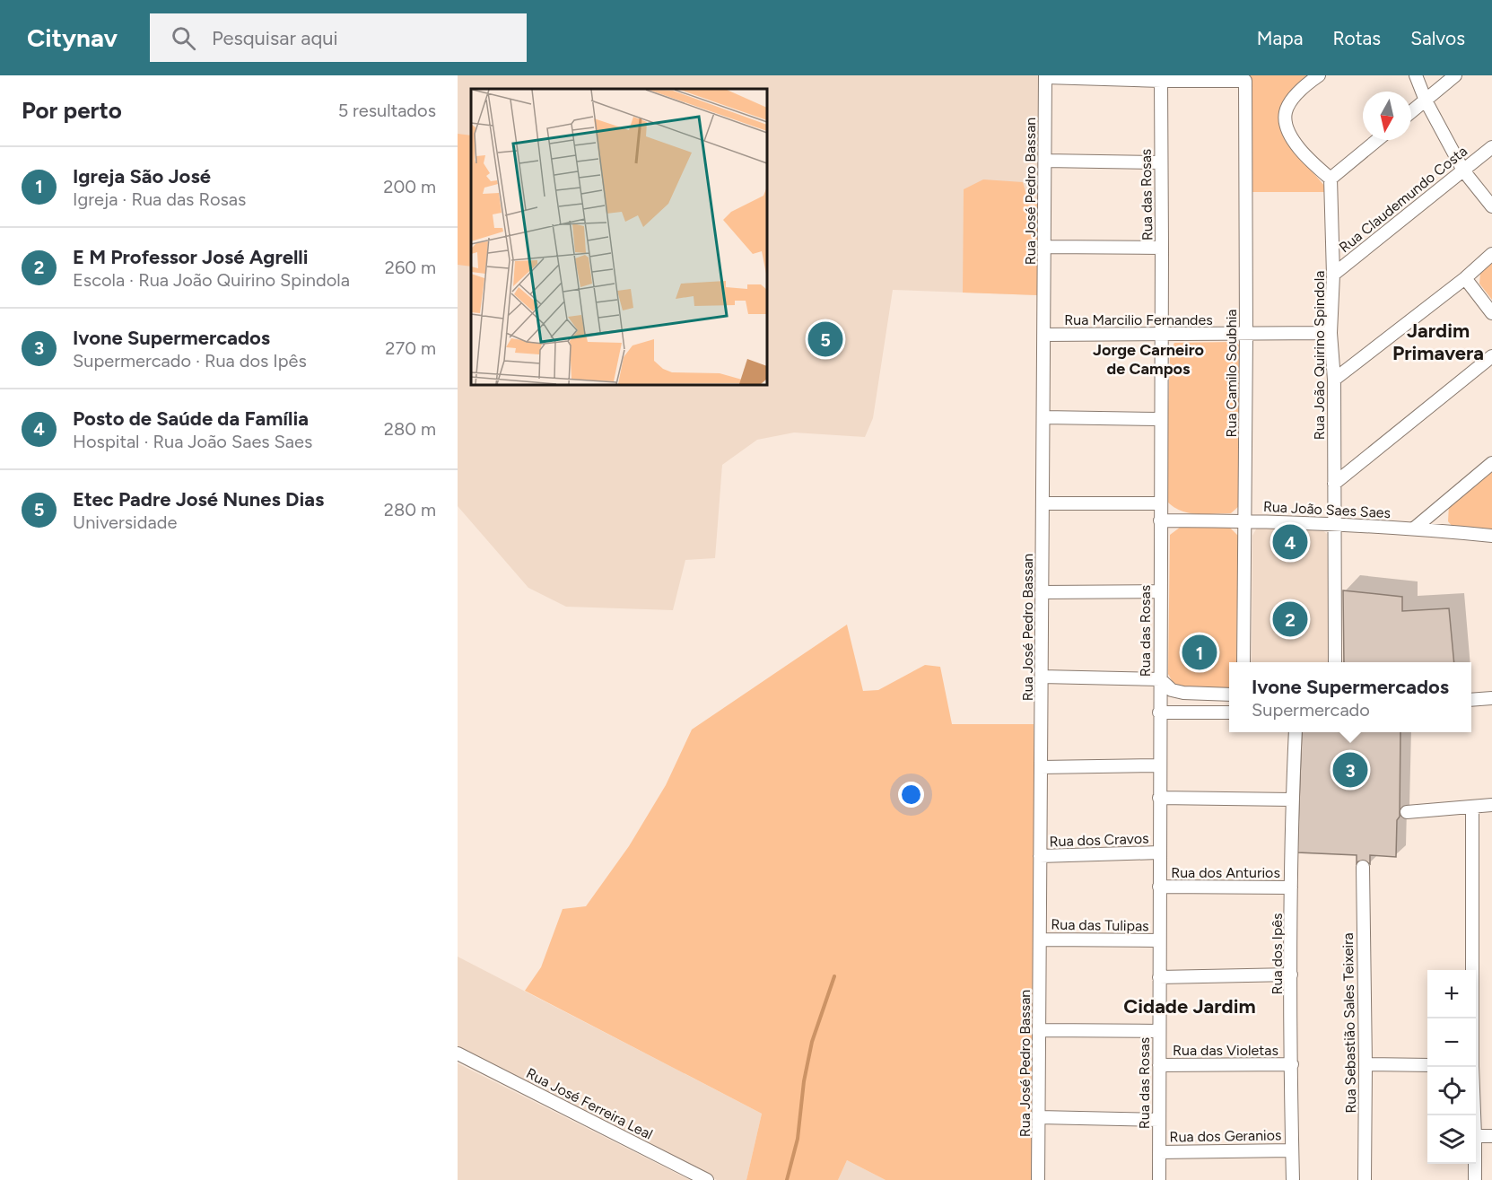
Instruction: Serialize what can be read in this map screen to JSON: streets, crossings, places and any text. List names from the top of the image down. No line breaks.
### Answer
{"streets":{"street":["Rua José Pedro Bassan","Rua das Rosas","Rua Claudemundo Costa","Rua Marcilio Fernandes","Rua João Quirino Spindola","Rua Camilo Soubhia","Rua João Saes Saes","Rua dos Cravos","Rua dos Anturios","Rua das Tulipas","Rua dos Ipês","Rua Sebastião Sales Teixeira","Rua das Violetas","Rua José Ferreira Leal","Rua dos Geranios"]},"crossings":[["Rua José Pedro Bassan","Rua Marcilio Fernandes"],["Rua José Pedro Bassan","Rua dos Cravos"],["Rua José Pedro Bassan","Rua das Tulipas"],["Rua das Rosas","Rua Marcilio Fernandes"],["Rua das Rosas","Rua Camilo Soubhia"],["Rua das Rosas","Rua João Saes Saes"],["Rua das Rosas","Rua dos Cravos"],["Rua das Rosas","Rua dos Anturios"],["Rua das Rosas","Rua das Tulipas"],["Rua das Rosas","Rua das Violetas"],["Rua das Rosas","Rua dos Geranios"],["Rua Claudemundo Costa","Rua João Quirino Spindola"],["Rua Marcilio Fernandes","Rua João Quirino Spindola"],["Rua Marcilio Fernandes","Rua Camilo Soubhia"],["Rua João Quirino Spindola","Rua João Saes Saes"],["Rua Camilo Soubhia","Rua João Saes Saes"],["Rua dos Anturios","Rua dos Ipês"],["Rua dos Ipês","Rua das Violetas"],["Rua dos Ipês","Rua dos Geranios"]],"districts":["Jardim Primavera","Jorge Carneiro de Campos","Cidade Jardim"],"north":"bottom","page":{"header":"Citynav","search":"Pesquisar aqui","nav":["Mapa","Rotas","Salvos"],"heading":["Por perto","5 resultados"],"list":[{"mark":"1","name":"Igreja São José","note":"Igreja · Rua das Rosas","value":"200 m"},{"mark":"2","name":"E M Professor José Agrelli","note":"Escola · Rua João Quirino Spindola","value":"260 m"},{"mark":"3","name":"Ivone Supermercados","note":"Supermercado · Rua dos Ipês","value":"270 m"},{"mark":"4","name":"Posto de Saúde da Família","note":"Hospital · Rua João Saes Saes","value":"280 m"},{"mark":"5","name":"Etec Padre José Nunes Dias","note":"Universidade","value":"280 m"}],"pins":["5","4","2","1","3"],"popup":["Ivone Supermercados","Supermercado"],"map_buttons":["+","−"]}}
